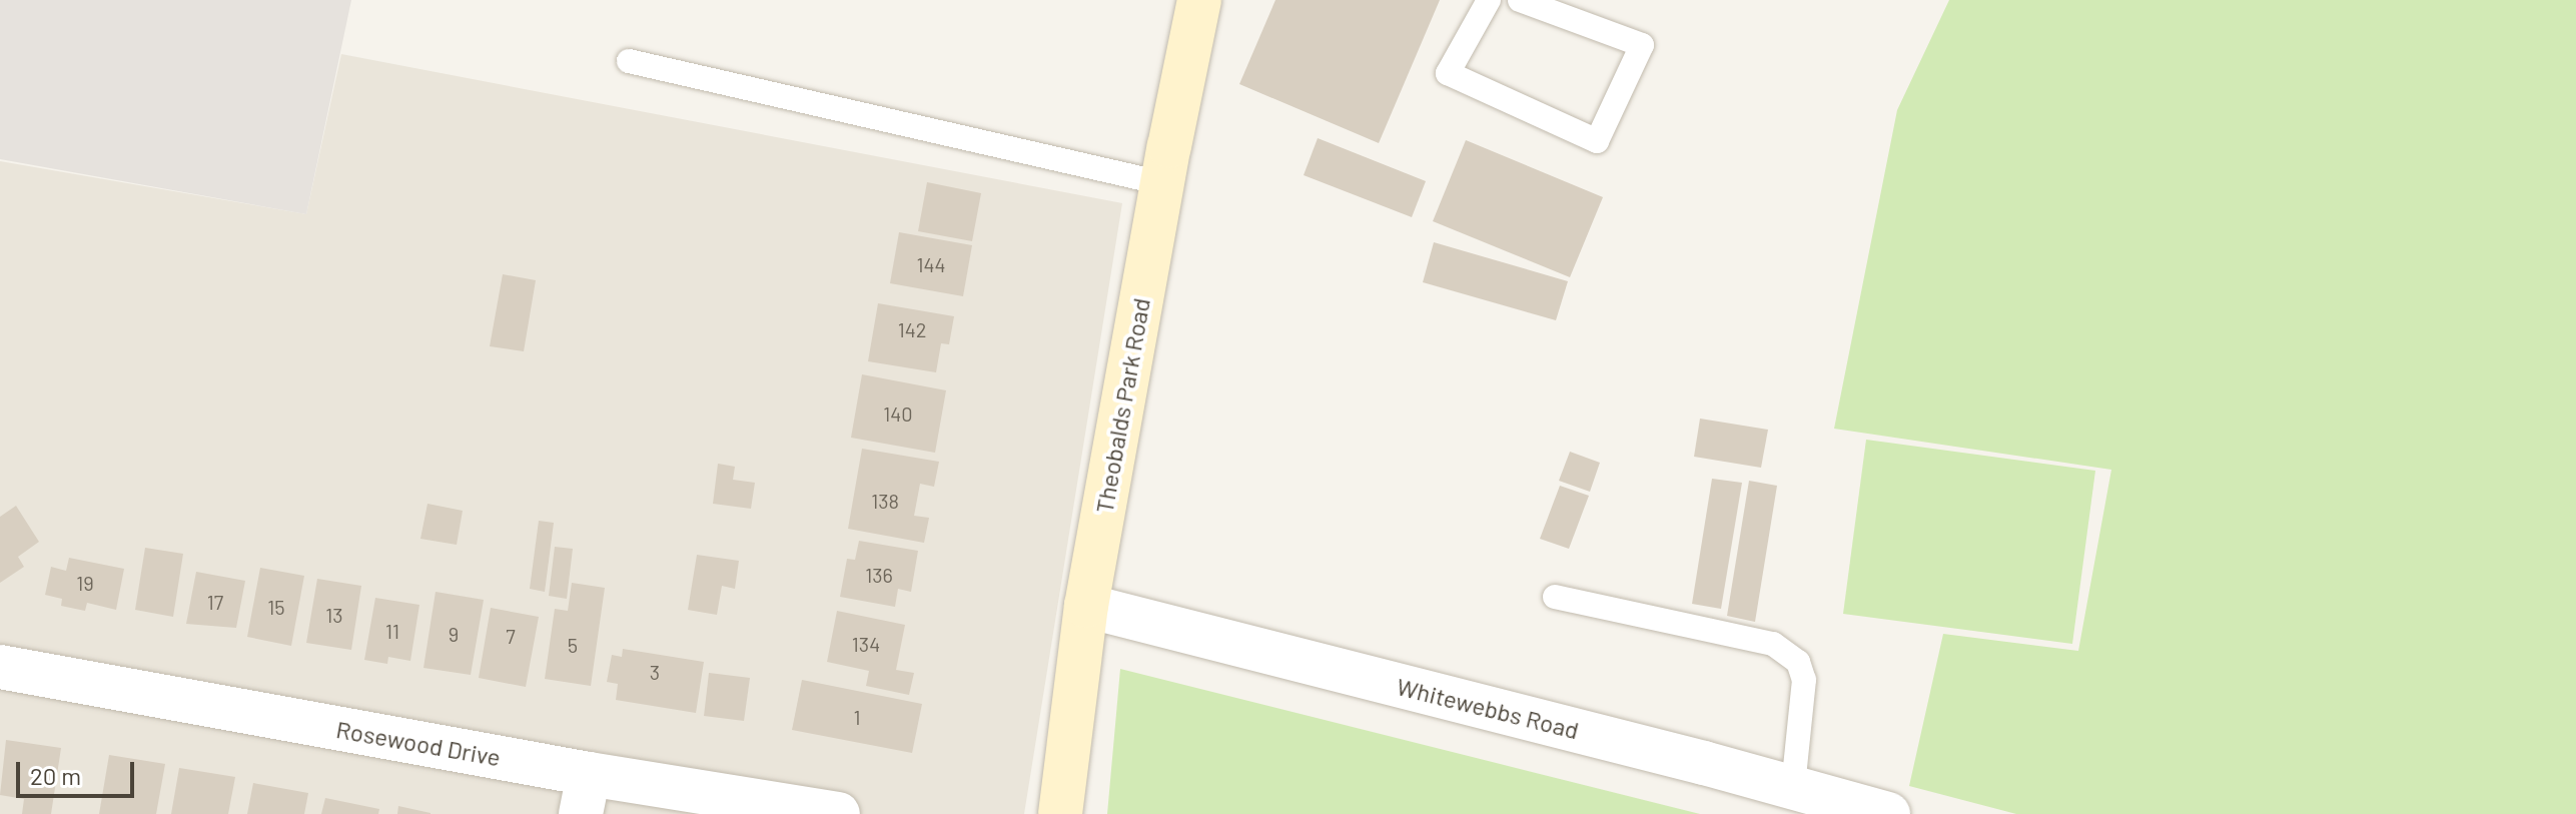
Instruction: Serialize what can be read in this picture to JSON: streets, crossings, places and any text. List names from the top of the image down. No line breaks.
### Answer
{"streets":{"street":["Theobalds Park Road","Whitewebbs Road","Rosewood Drive"]},"crossings":[["Theobalds Park Road","Whitewebbs Road"]],"house_numbers":["144","142","140","138","136","19","17","15","13","11","9","7","134","5","3","1"],"scale_bar":"20 m"}
